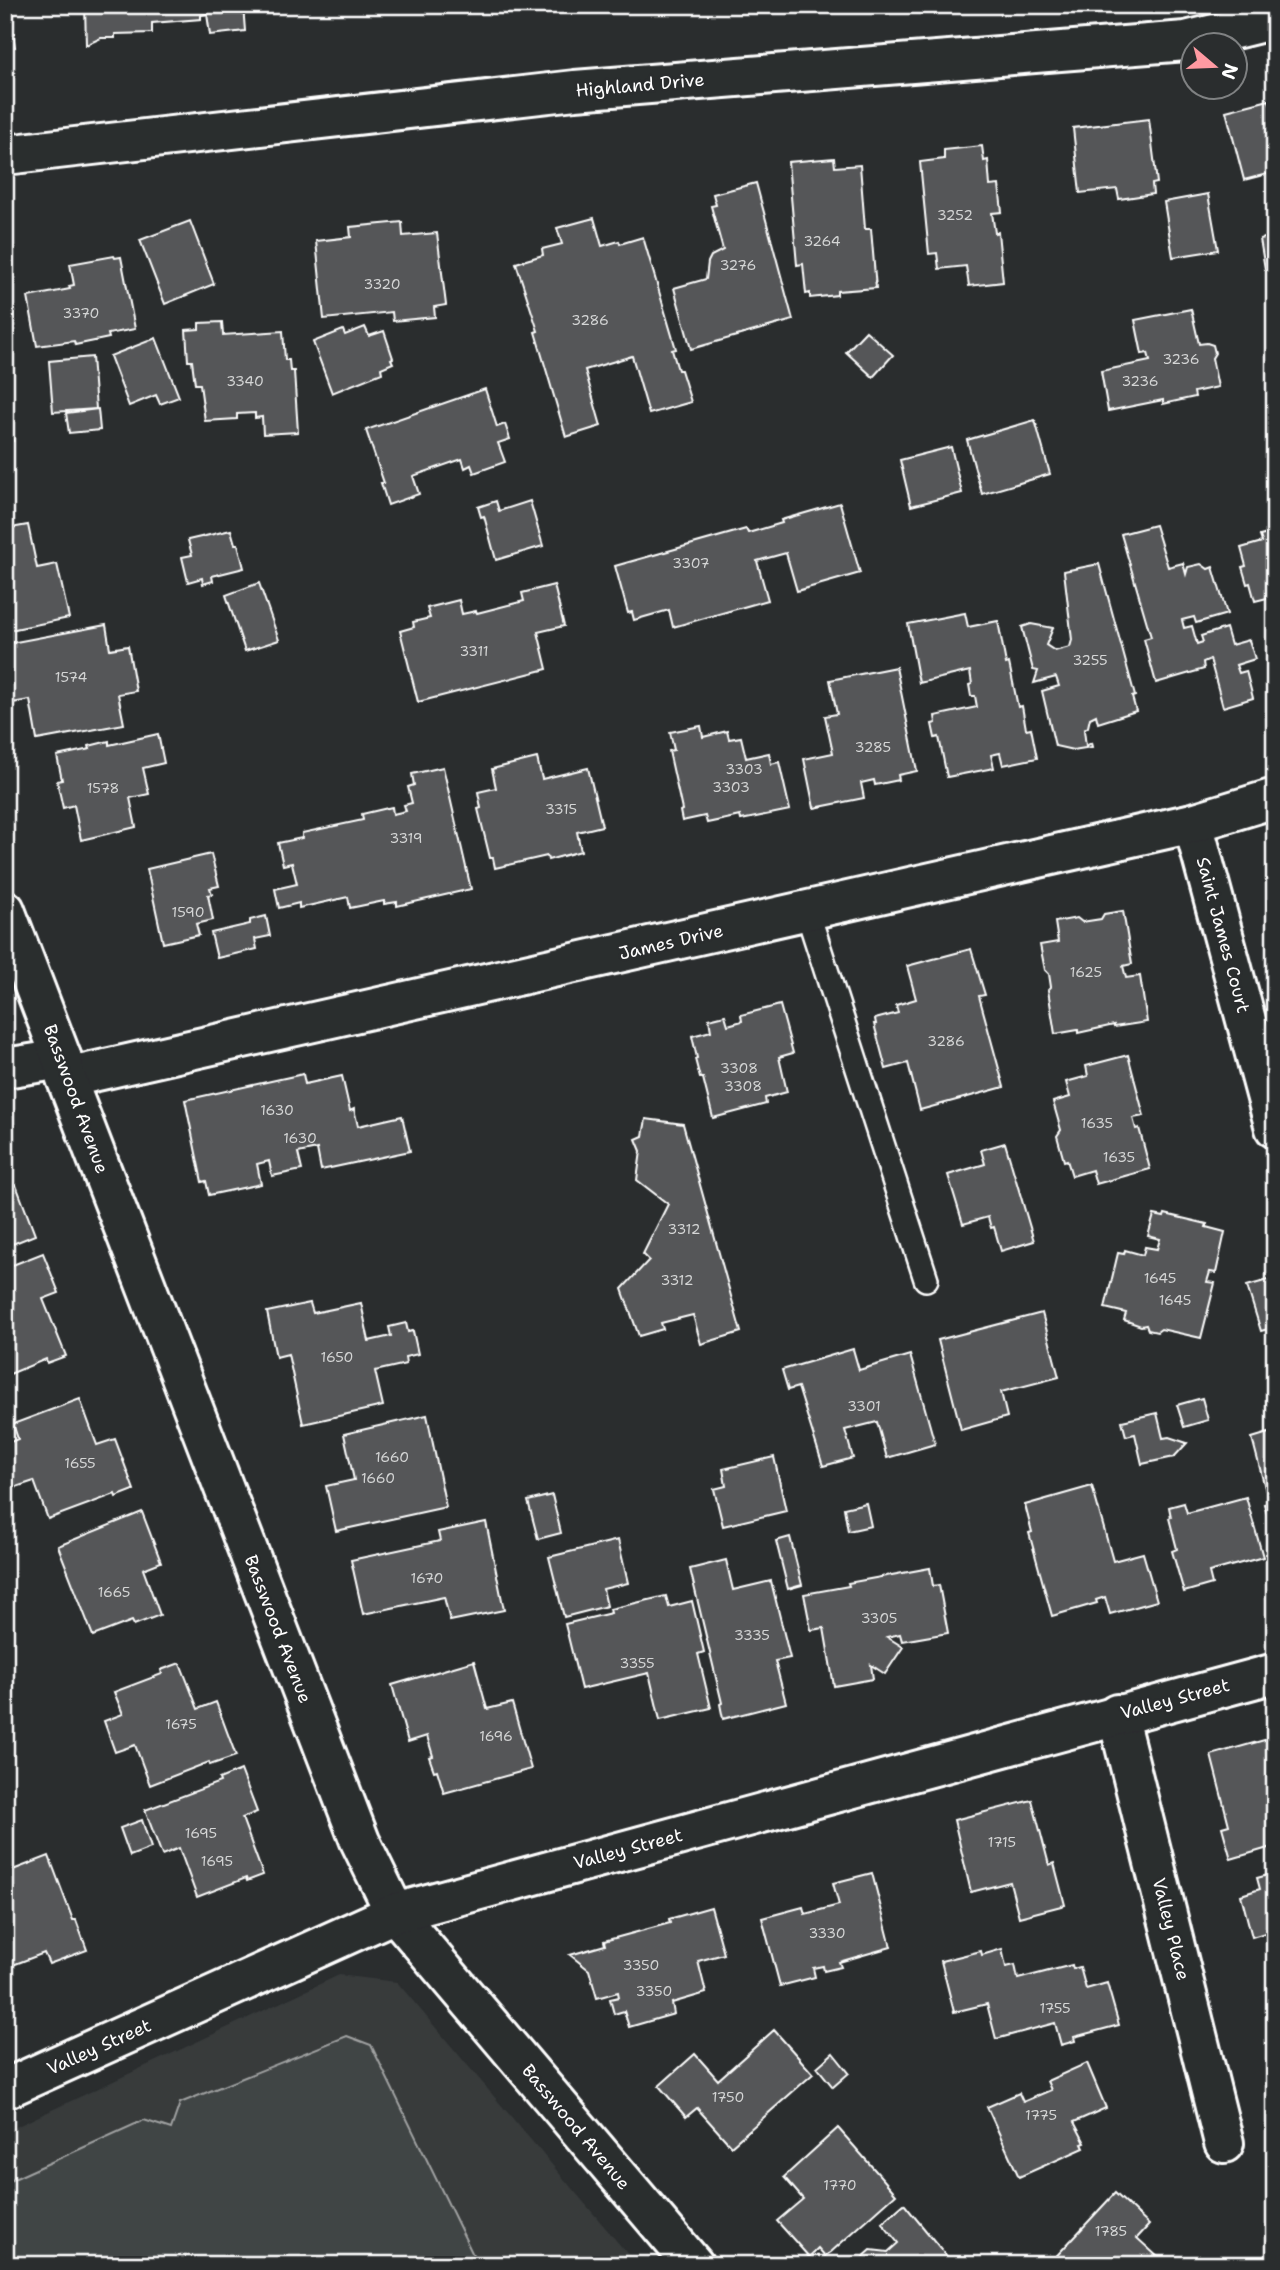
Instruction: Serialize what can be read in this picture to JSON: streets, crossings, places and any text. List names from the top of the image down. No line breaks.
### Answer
{"streets":{"street":["Highland Drive","Saint James Court","James Drive","Basswood Avenue","Valley Street","Valley Place"]},"crossings":[["Saint James Court","James Drive"],["James Drive","Basswood Avenue"],["Basswood Avenue","Valley Street"],["Valley Street","Valley Place"]],"house_numbers":["3252","3264","3276","3320","3370","3286","3236","3340","3236","3307","3311","3255","1574","3285","3303","3303","1578","3315","3319","1590","1625","3286","3308","3308","1630","1635","1630","1635","3312","1645","3312","1645","1650","3301","1660","1655","1660","1670","1665","3305","3335","3355","1675","1696","1695","1715","1695","3330","3350","3350","1755","1750","1775","1770","1785"],"north":"right"}
